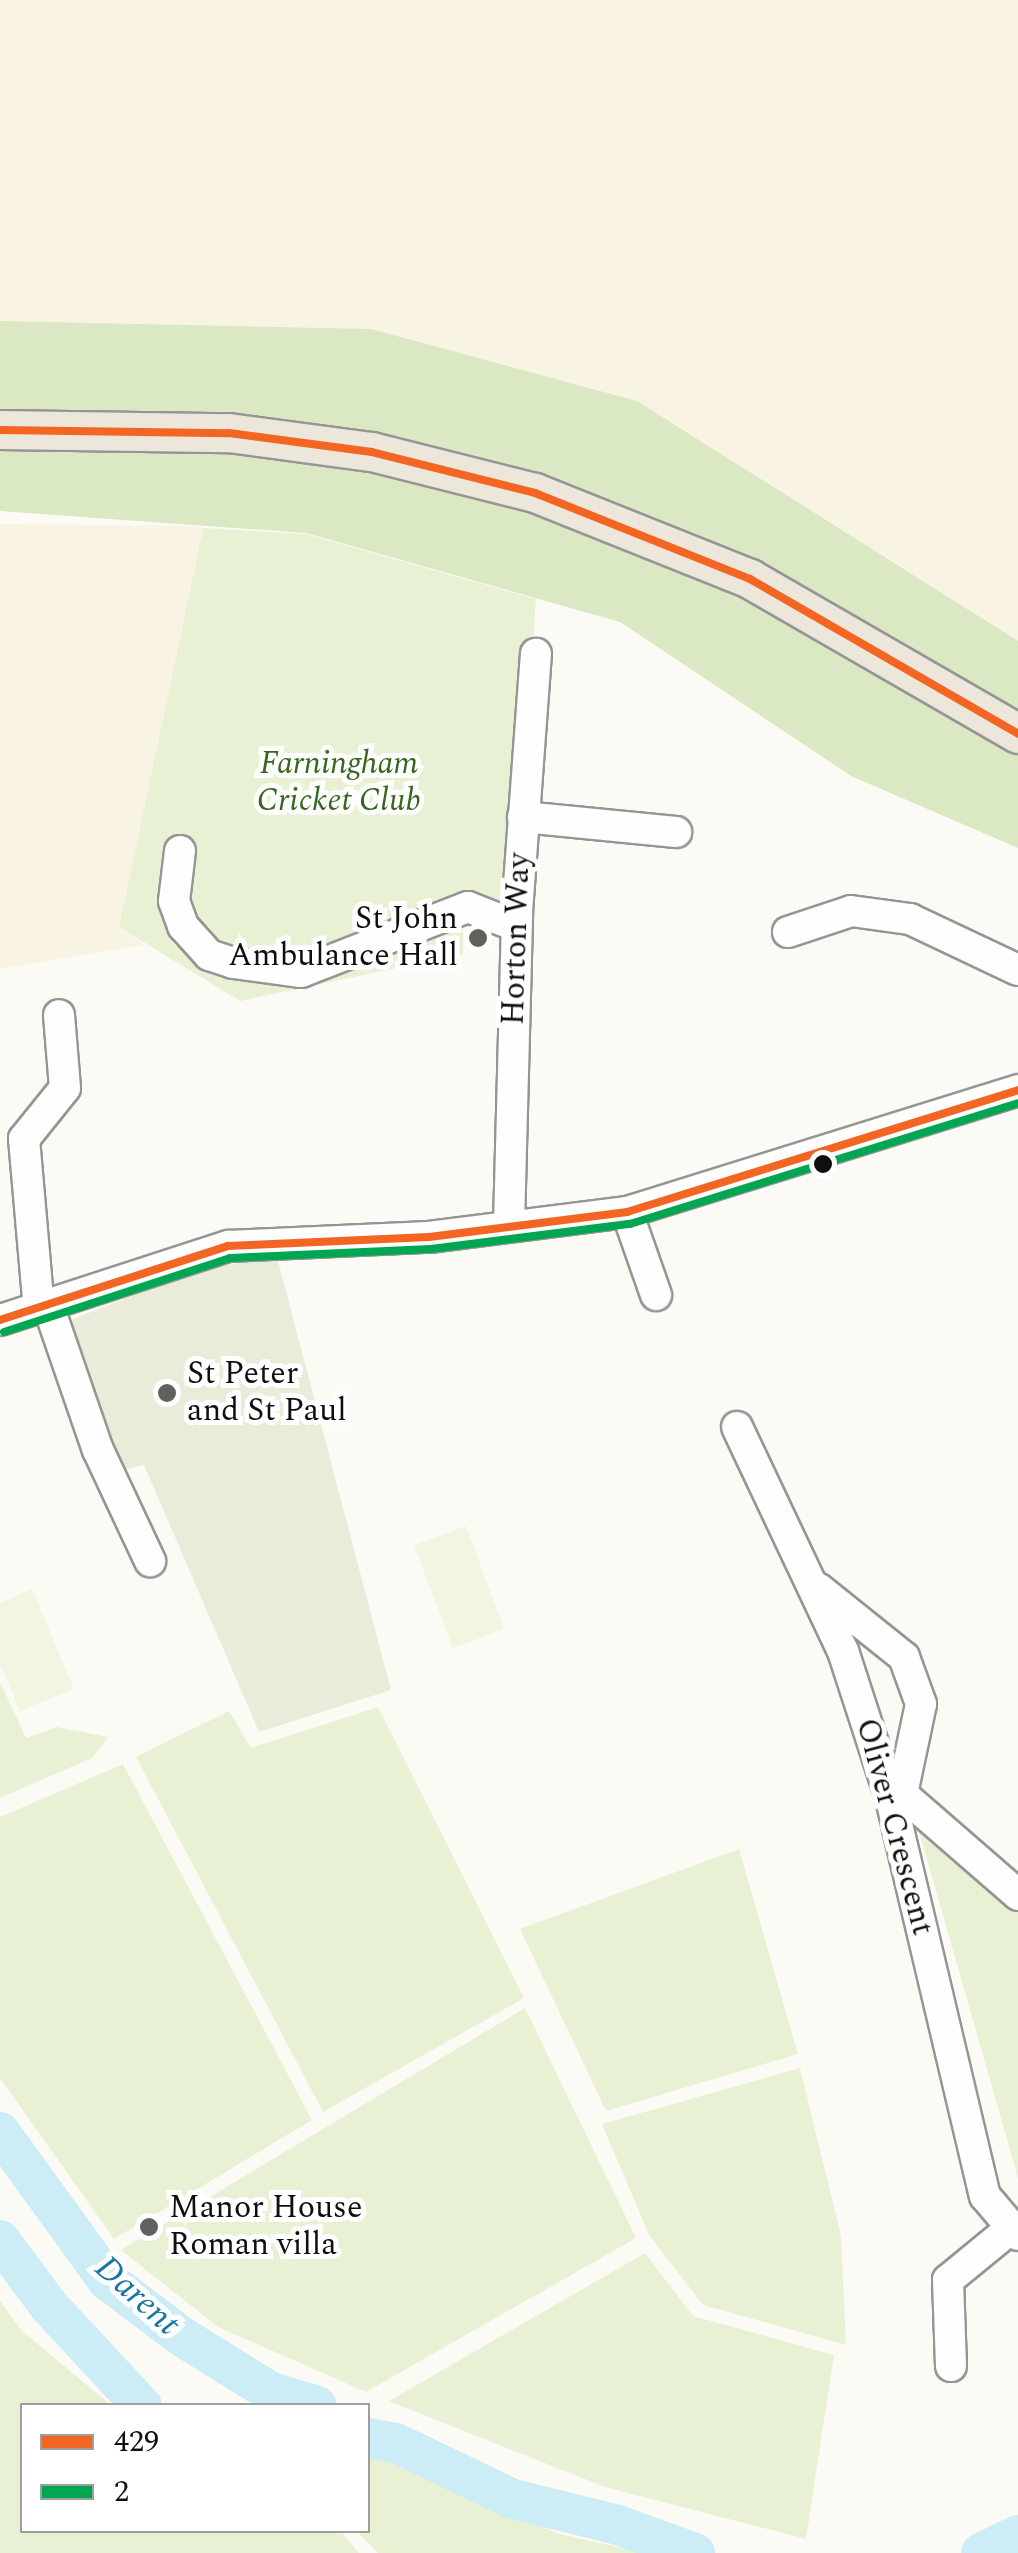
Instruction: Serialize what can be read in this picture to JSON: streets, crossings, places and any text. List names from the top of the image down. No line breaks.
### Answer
{"streets":{"street":["Horton Way","Oliver Crescent"]},"water":["Darent"],"parks":["Farningham Cricket Club"],"places":["St John Ambulance Hall","St Peter and St Paul","Manor House Roman villa"],"lines":["transit line 429","transit line 2"],"legend":["429","2"]}
